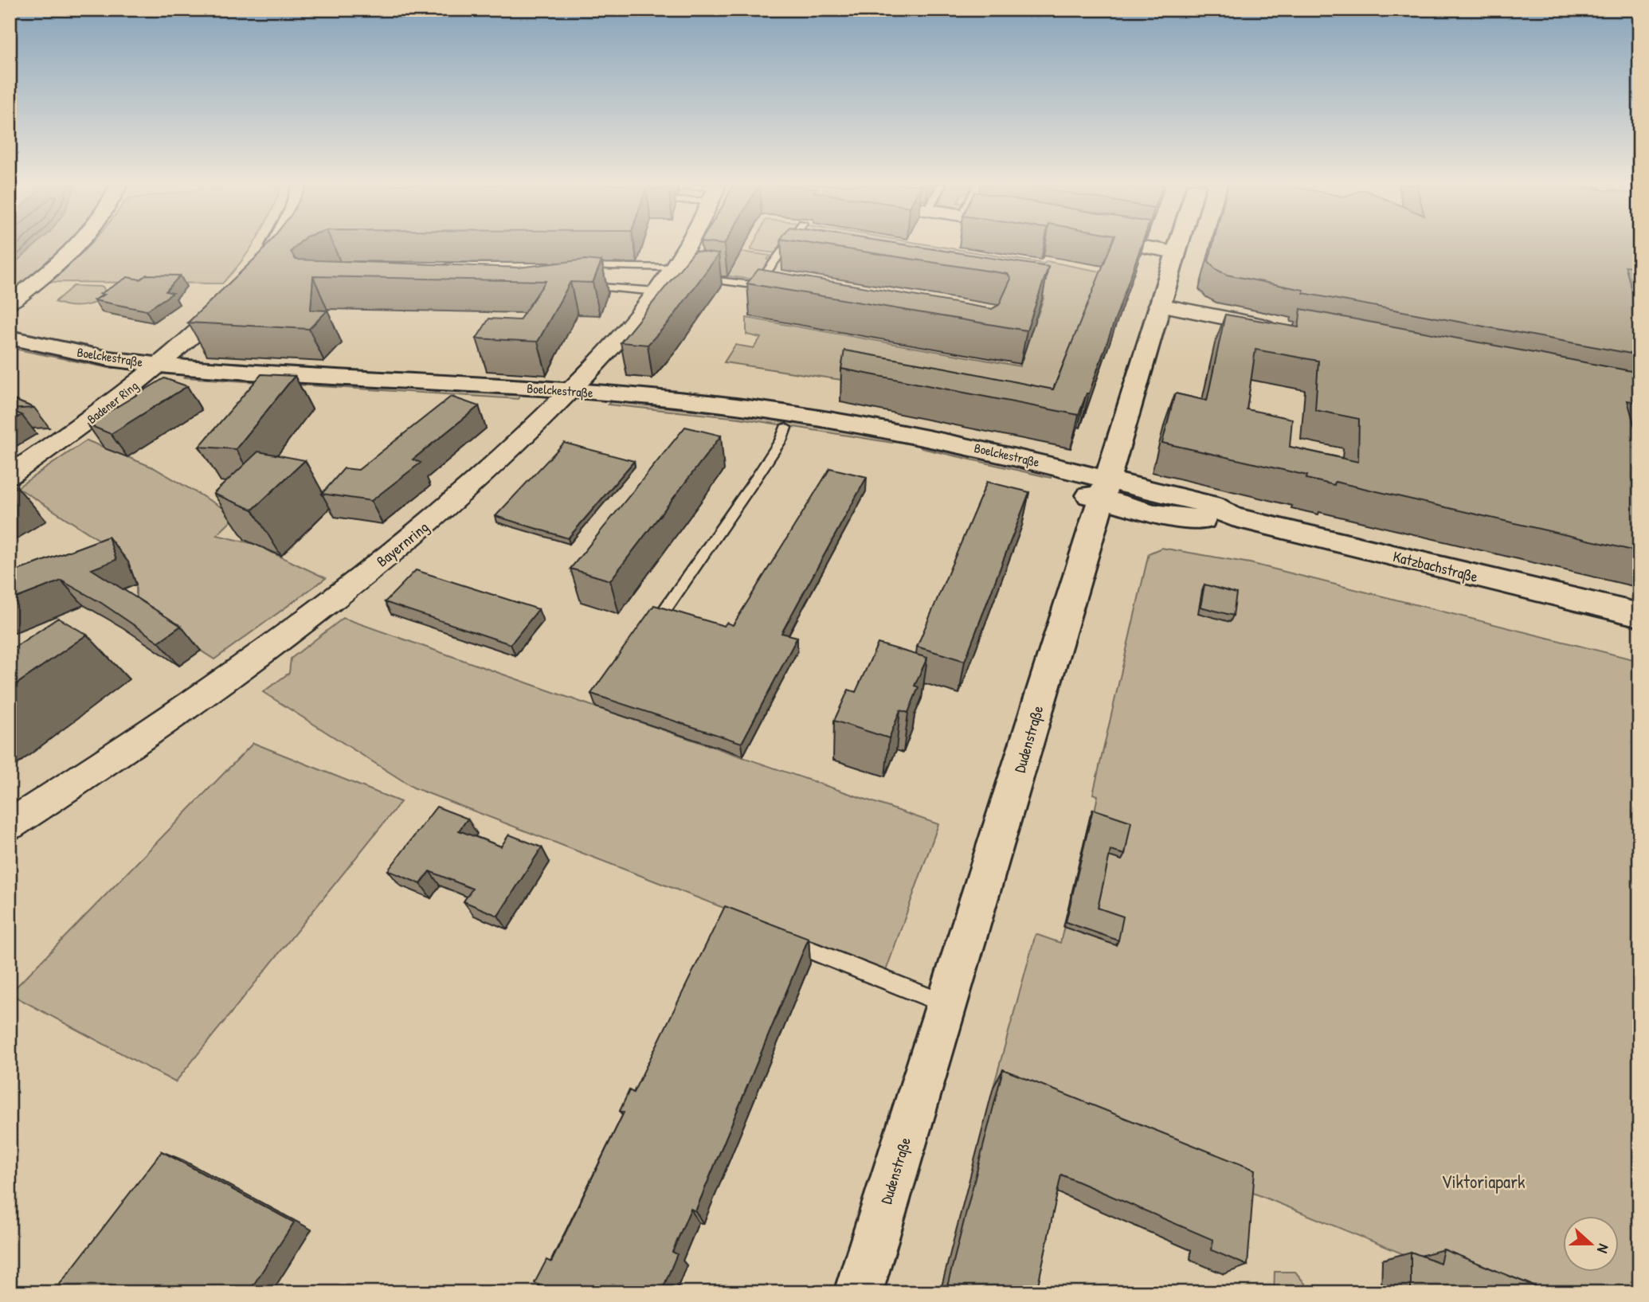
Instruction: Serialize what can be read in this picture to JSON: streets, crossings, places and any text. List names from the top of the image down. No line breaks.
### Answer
{"streets":{"main road":["Boelckestraße","Katzbachstraße","Dudenstraße"],"street":["Badener Ring","Bayernring"]},"crossings":[["Boelckestraße","Badener Ring"],["Boelckestraße","Bayernring"],["Boelckestraße","Katzbachstraße"],["Boelckestraße","Dudenstraße"],["Katzbachstraße","Dudenstraße"]],"parks":["Viktoriapark"],"north":"right"}
